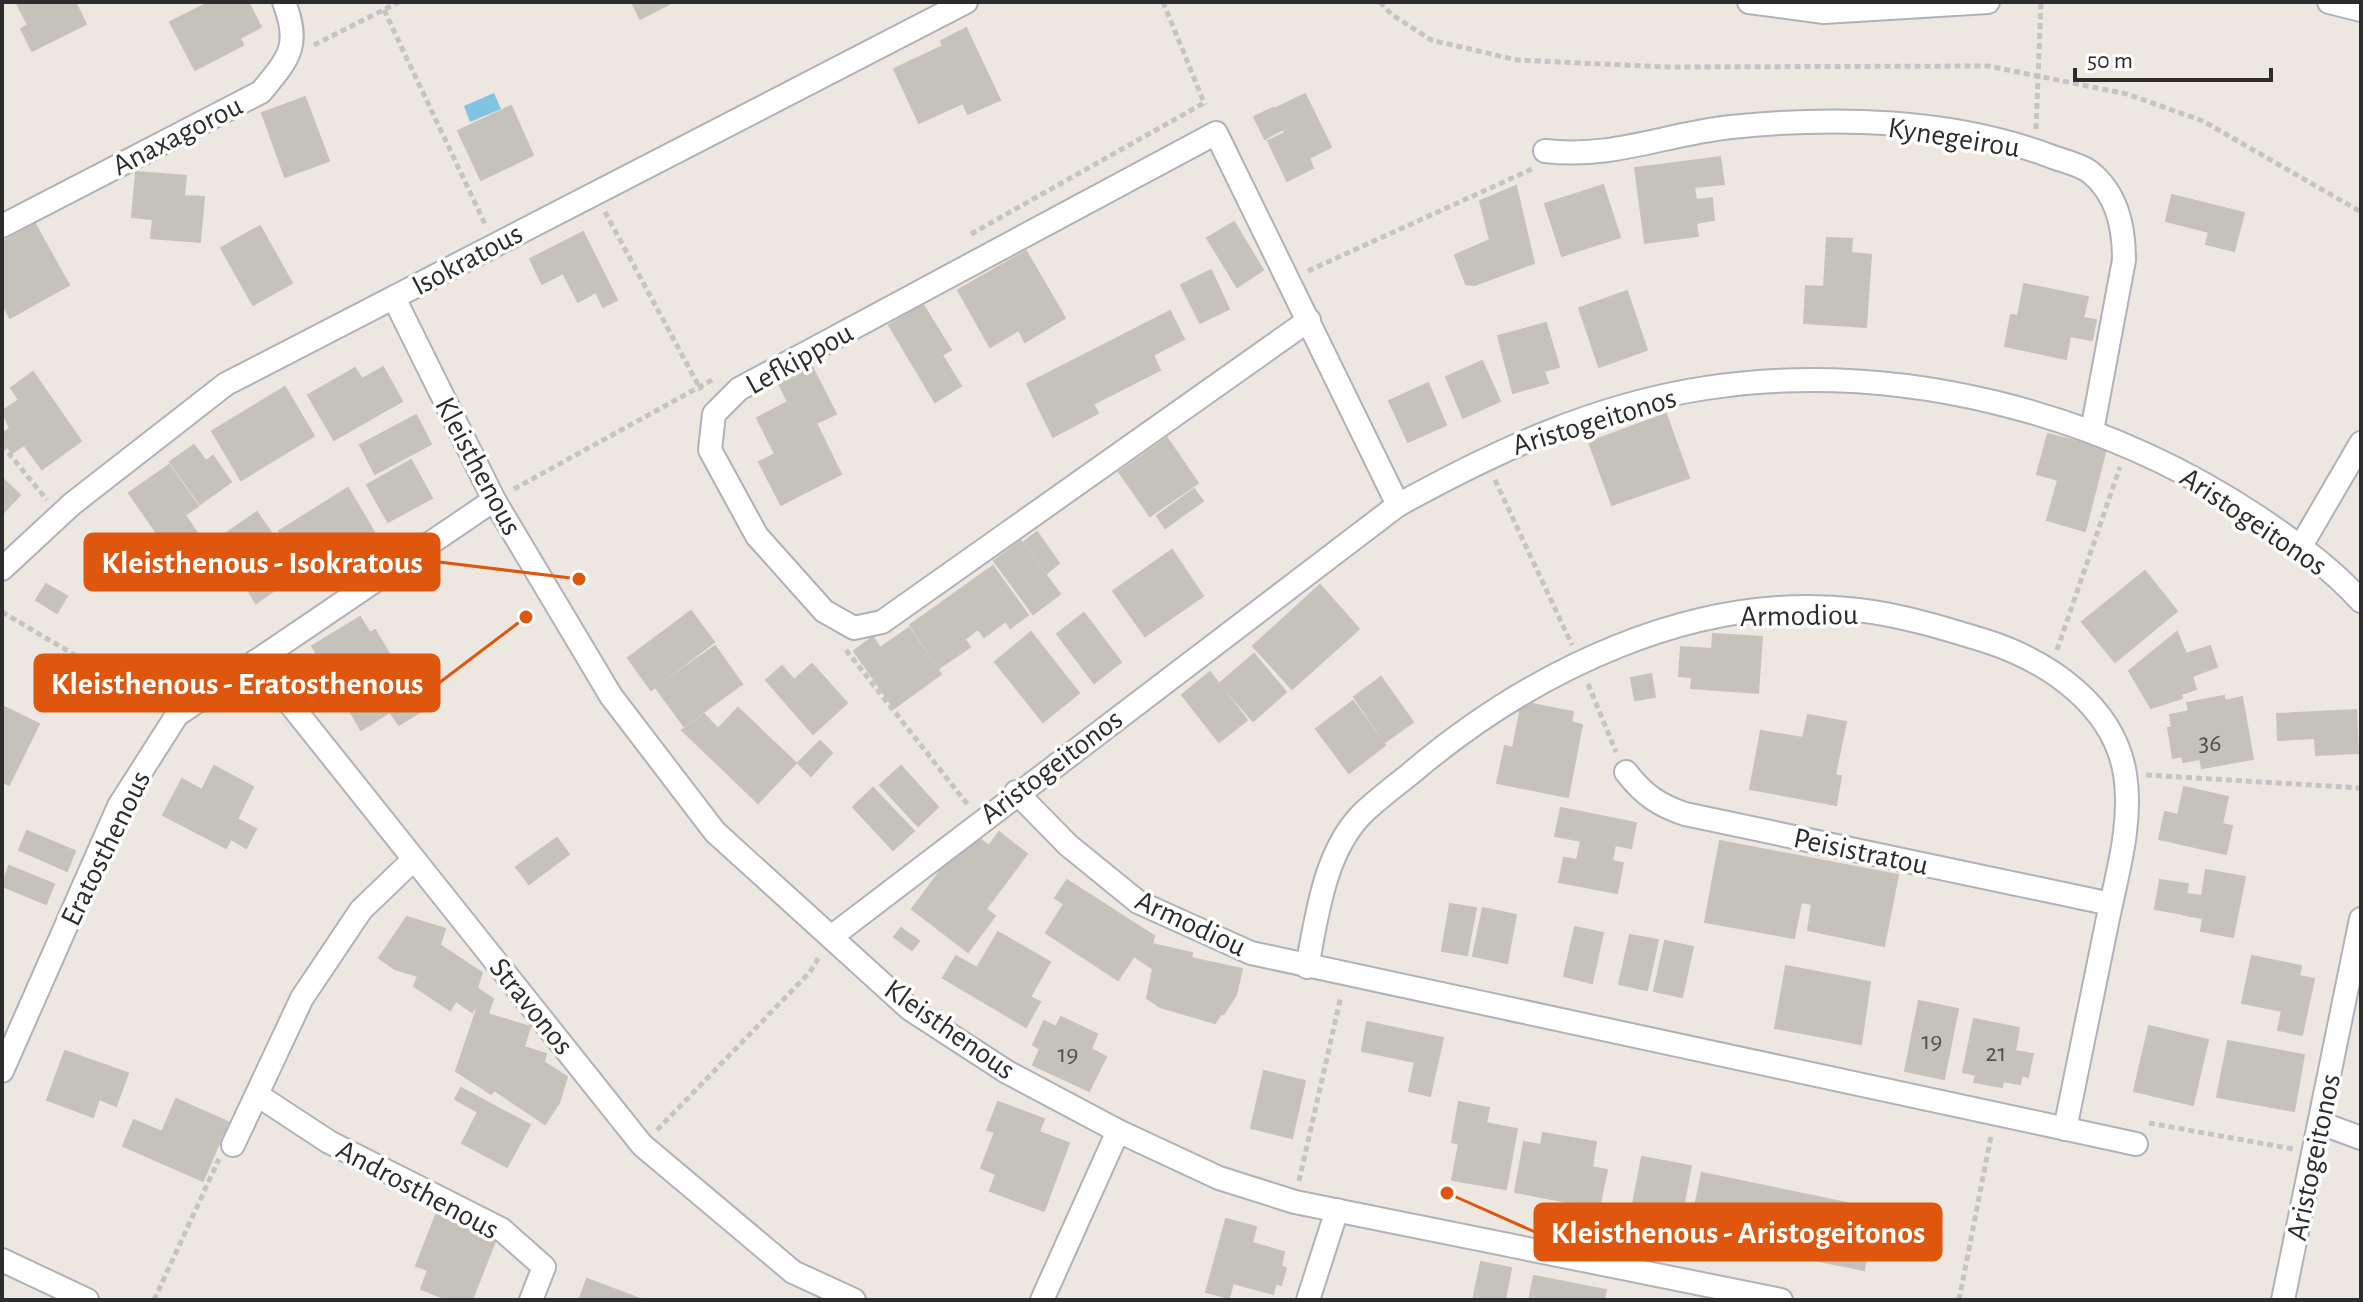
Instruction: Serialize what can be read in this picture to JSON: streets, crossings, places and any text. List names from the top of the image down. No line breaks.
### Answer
{"streets":{"street":["Anaxagorou","Kynegeirou","Isokratous","Lefkippou","Aristogeitonos","Kleisthenous","Armodiou","Eratosthenous","Peisistratou","Stravonos","Androsthenous"]},"crossings":[["Kynegeirou","Aristogeitonos"],["Isokratous","Kleisthenous"],["Aristogeitonos","Kleisthenous"],["Aristogeitonos","Armodiou"],["Kleisthenous","Eratosthenous"],["Armodiou","Peisistratou"],["Eratosthenous","Stravonos"]],"places":["Kleisthenous - Isokratous","Kleisthenous - Eratosthenous","Kleisthenous - Aristogeitonos"],"house_numbers":["36","19","21","19"],"scale_bar":"50 m"}
